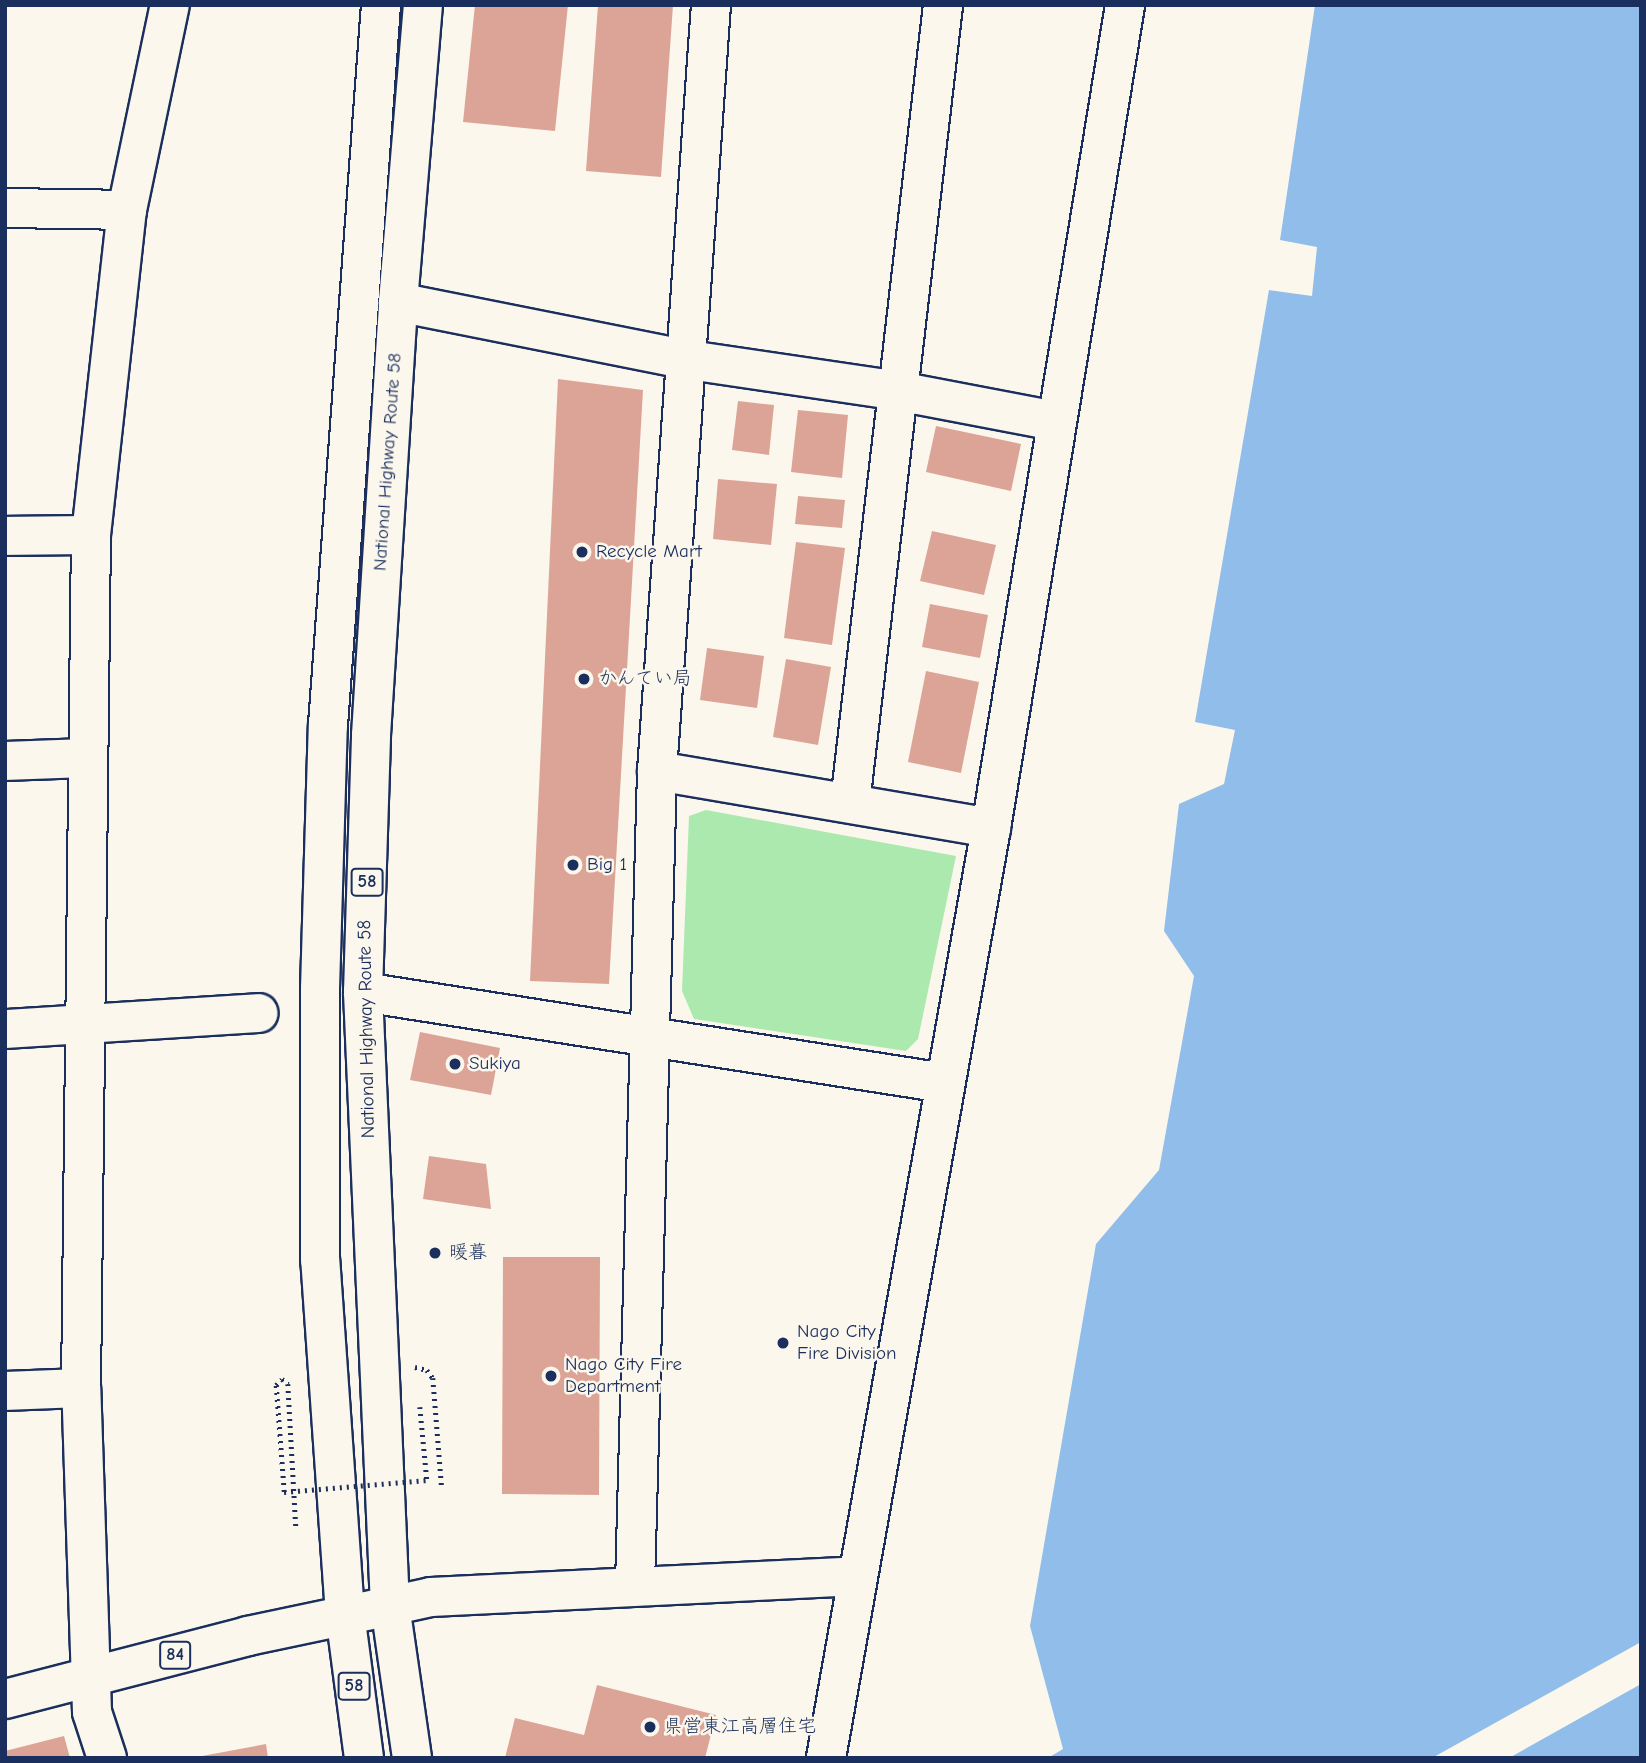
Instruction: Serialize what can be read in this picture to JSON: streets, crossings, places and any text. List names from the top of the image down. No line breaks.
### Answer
{"streets":{"main road":["National Highway Route 58","58","84"]},"crossings":[["National Highway Route 58","84"],["58","84"]],"places":["Recycle Mart","かんてい局","Big 1","Sukiya","暖暮","Nago City Fire Division","Nago City Fire Department","県営東江高層住宅"]}
